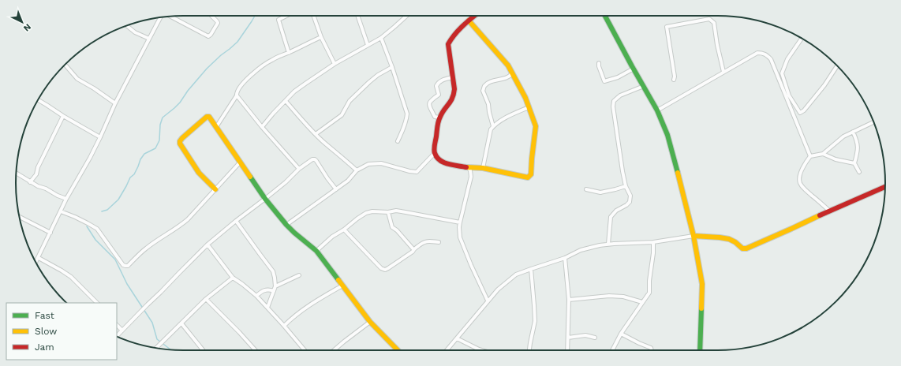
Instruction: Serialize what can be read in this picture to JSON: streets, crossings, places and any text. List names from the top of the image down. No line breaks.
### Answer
{"legend":["Fast","Slow","Jam"],"north":"bottom right"}
